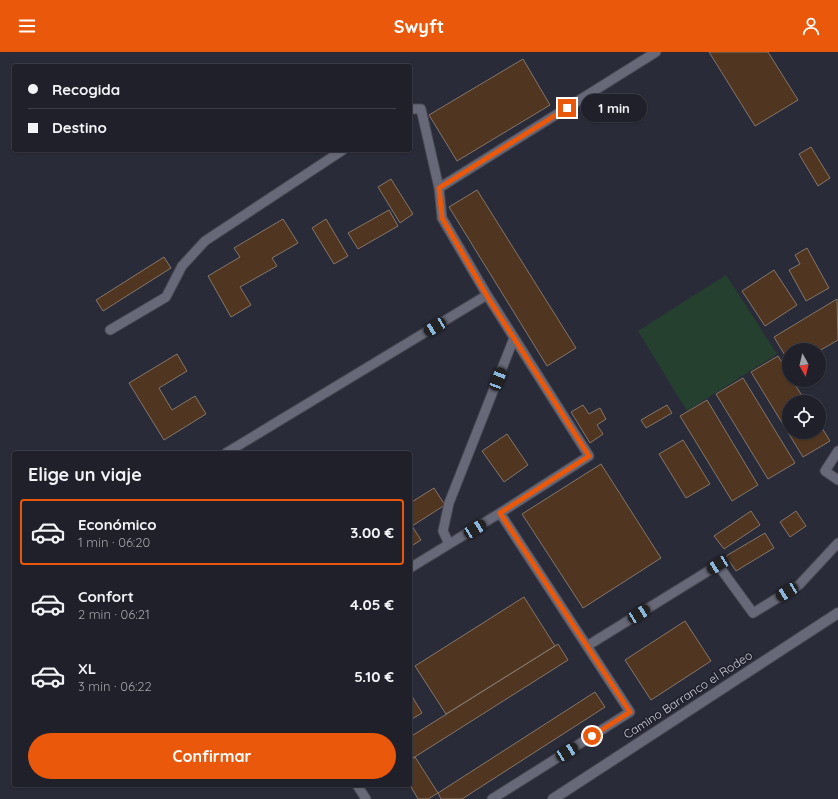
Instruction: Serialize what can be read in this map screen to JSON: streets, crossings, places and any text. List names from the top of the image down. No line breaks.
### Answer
{"streets":{"street":["Camino Barranco el Rodeo"]},"north":"bottom","page":{"header":"Swyft","banner":["Recogida","Destino"],"bubble":"1 min","heading":"Elige un viaje","list":[{"name":"Económico","note":"1 min · 06:20","value":"3.00 €"},{"name":"Confort","note":"2 min · 06:21","value":"4.05 €"},{"name":"XL","note":"3 min · 06:22","value":"5.10 €"}],"buttons":"Confirmar"}}
